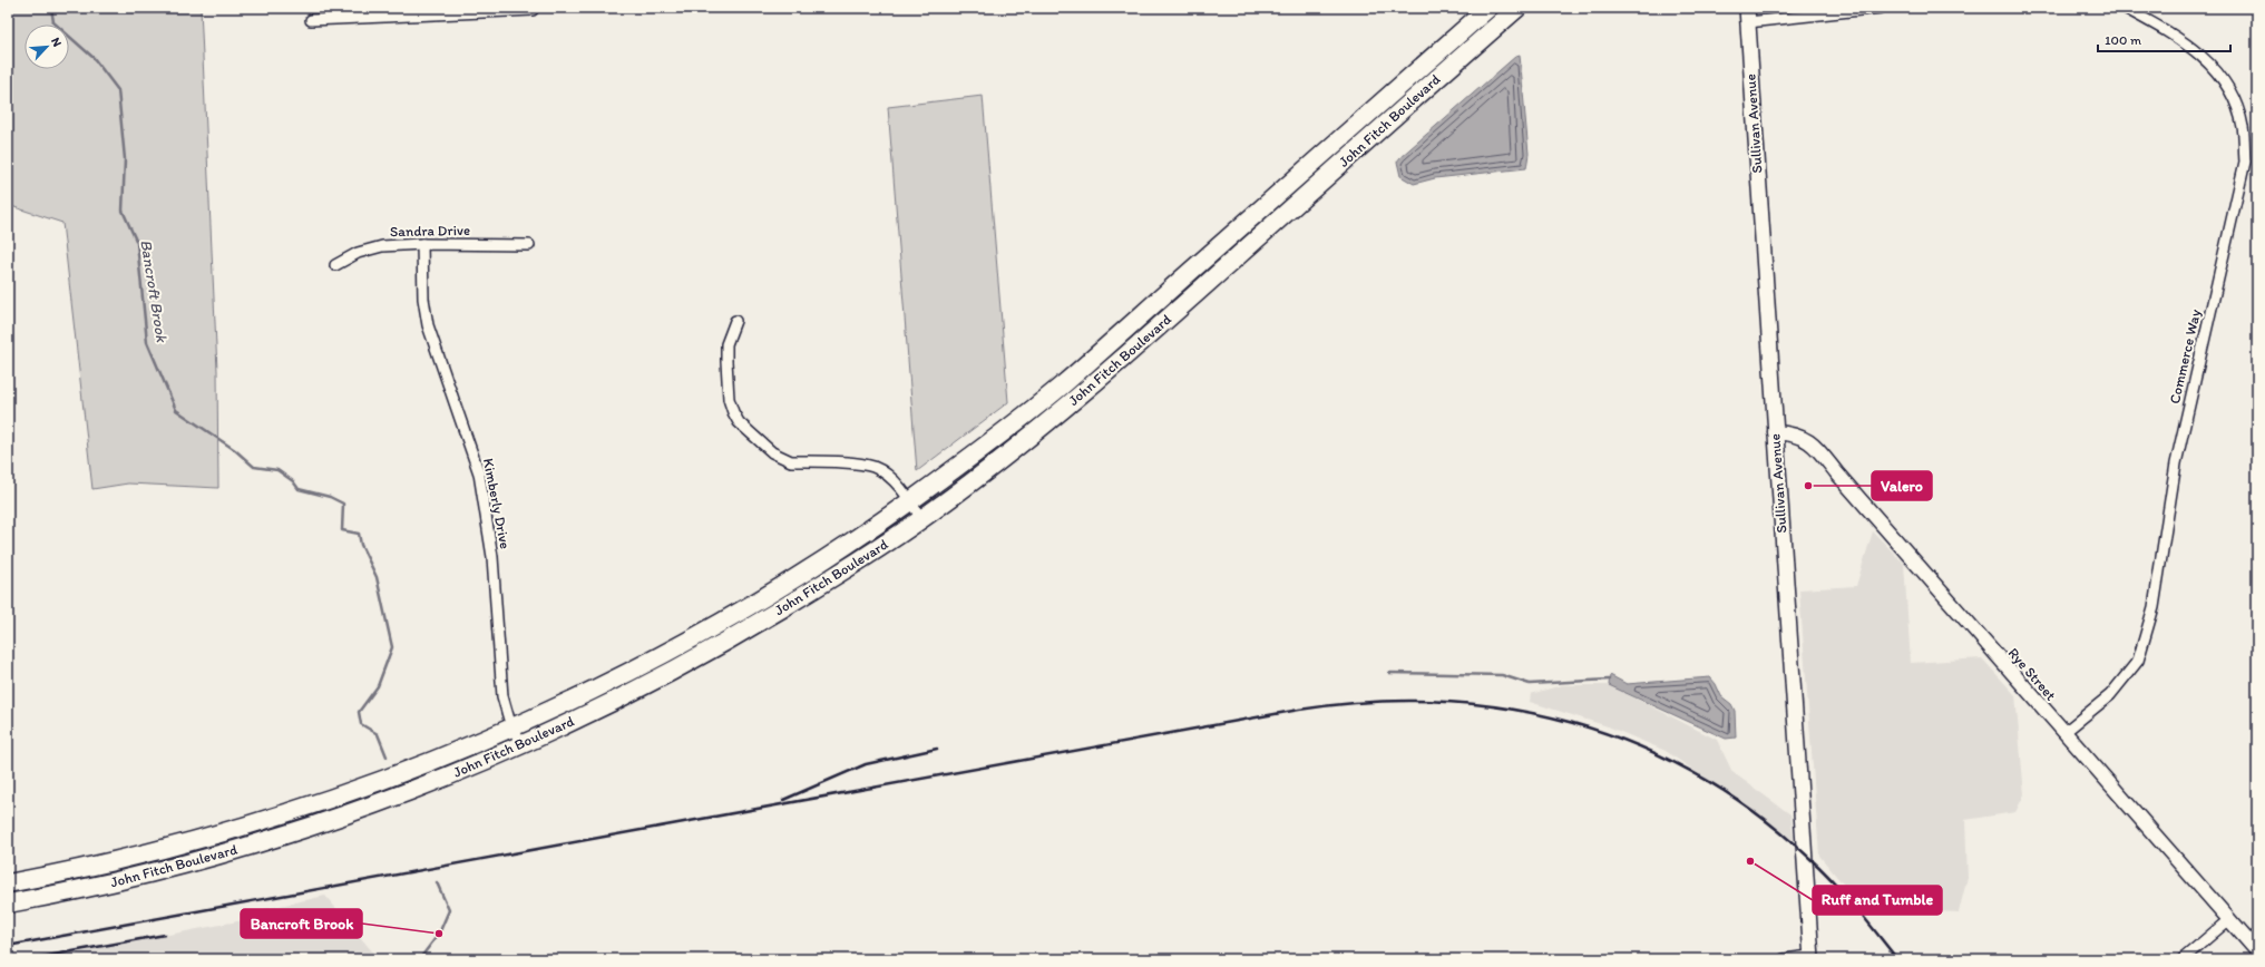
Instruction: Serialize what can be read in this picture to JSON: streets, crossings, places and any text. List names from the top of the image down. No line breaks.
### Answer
{"streets":{"highway":["John Fitch Boulevard"],"main road":["Sullivan Avenue"],"street":["Sandra Drive","Commerce Way","Kimberly Drive","Rye Street"]},"crossings":[["John Fitch Boulevard","Kimberly Drive"],["Sullivan Avenue","Rye Street"],["Sandra Drive","Kimberly Drive"],["Commerce Way","Rye Street"]],"water":["Bancroft Brook"],"places":["Valero","Ruff and Tumble","Bancroft Brook"],"scale_bar":"100 m","north":"top right"}
